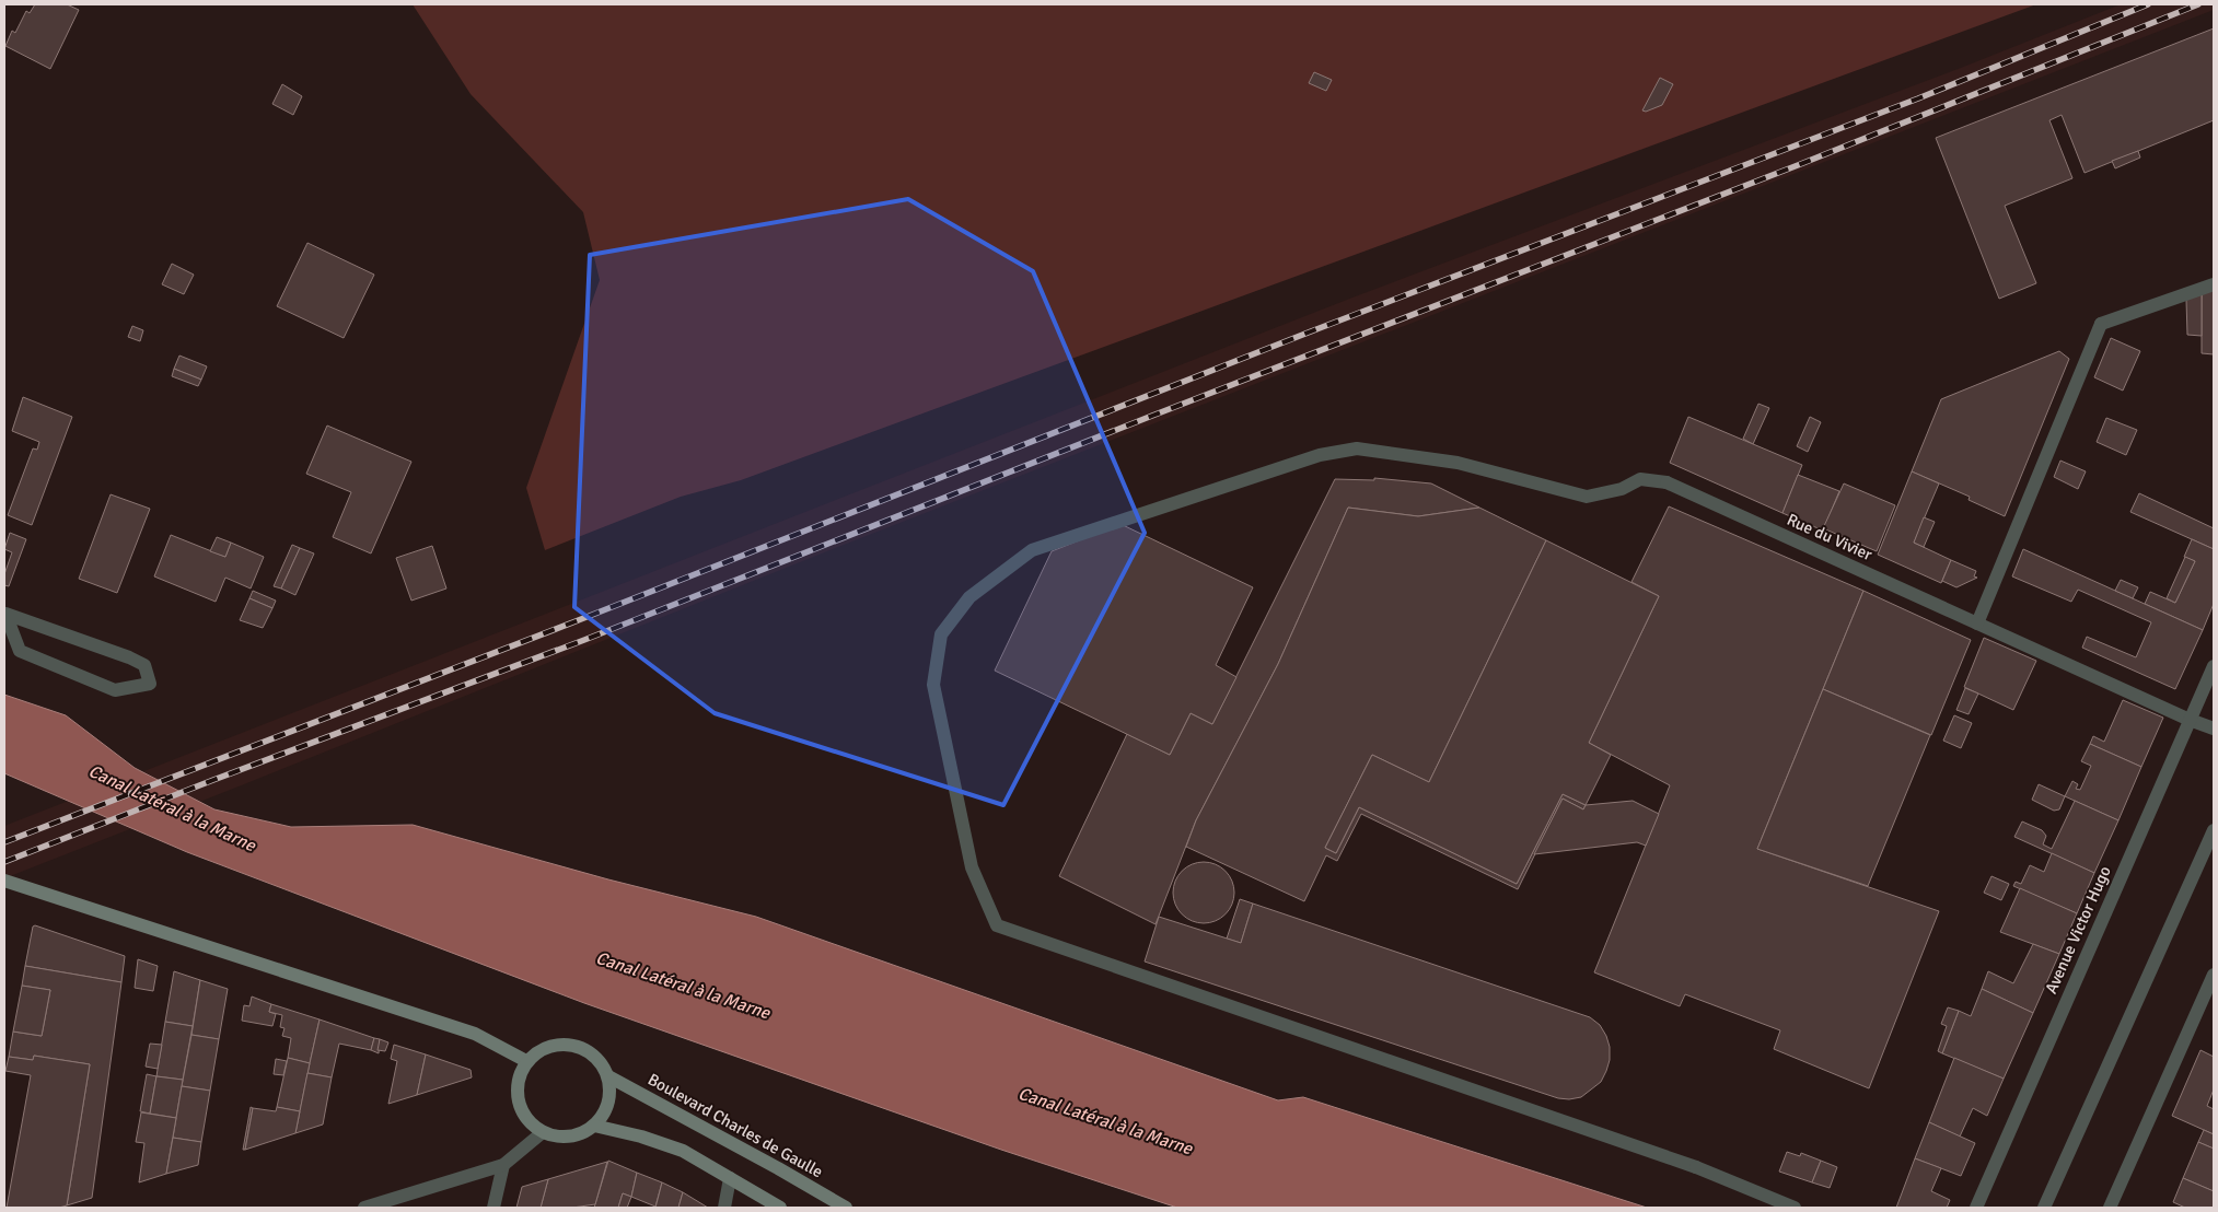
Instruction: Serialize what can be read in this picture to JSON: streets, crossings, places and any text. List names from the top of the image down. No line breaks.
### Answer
{"streets":{"main road":["Boulevard Charles de Gaulle"],"street":["Rue du Vivier","Avenue Victor Hugo"]},"crossings":[["Rue du Vivier","Avenue Victor Hugo"]],"water":["Canal Latéral à la Marne"]}
